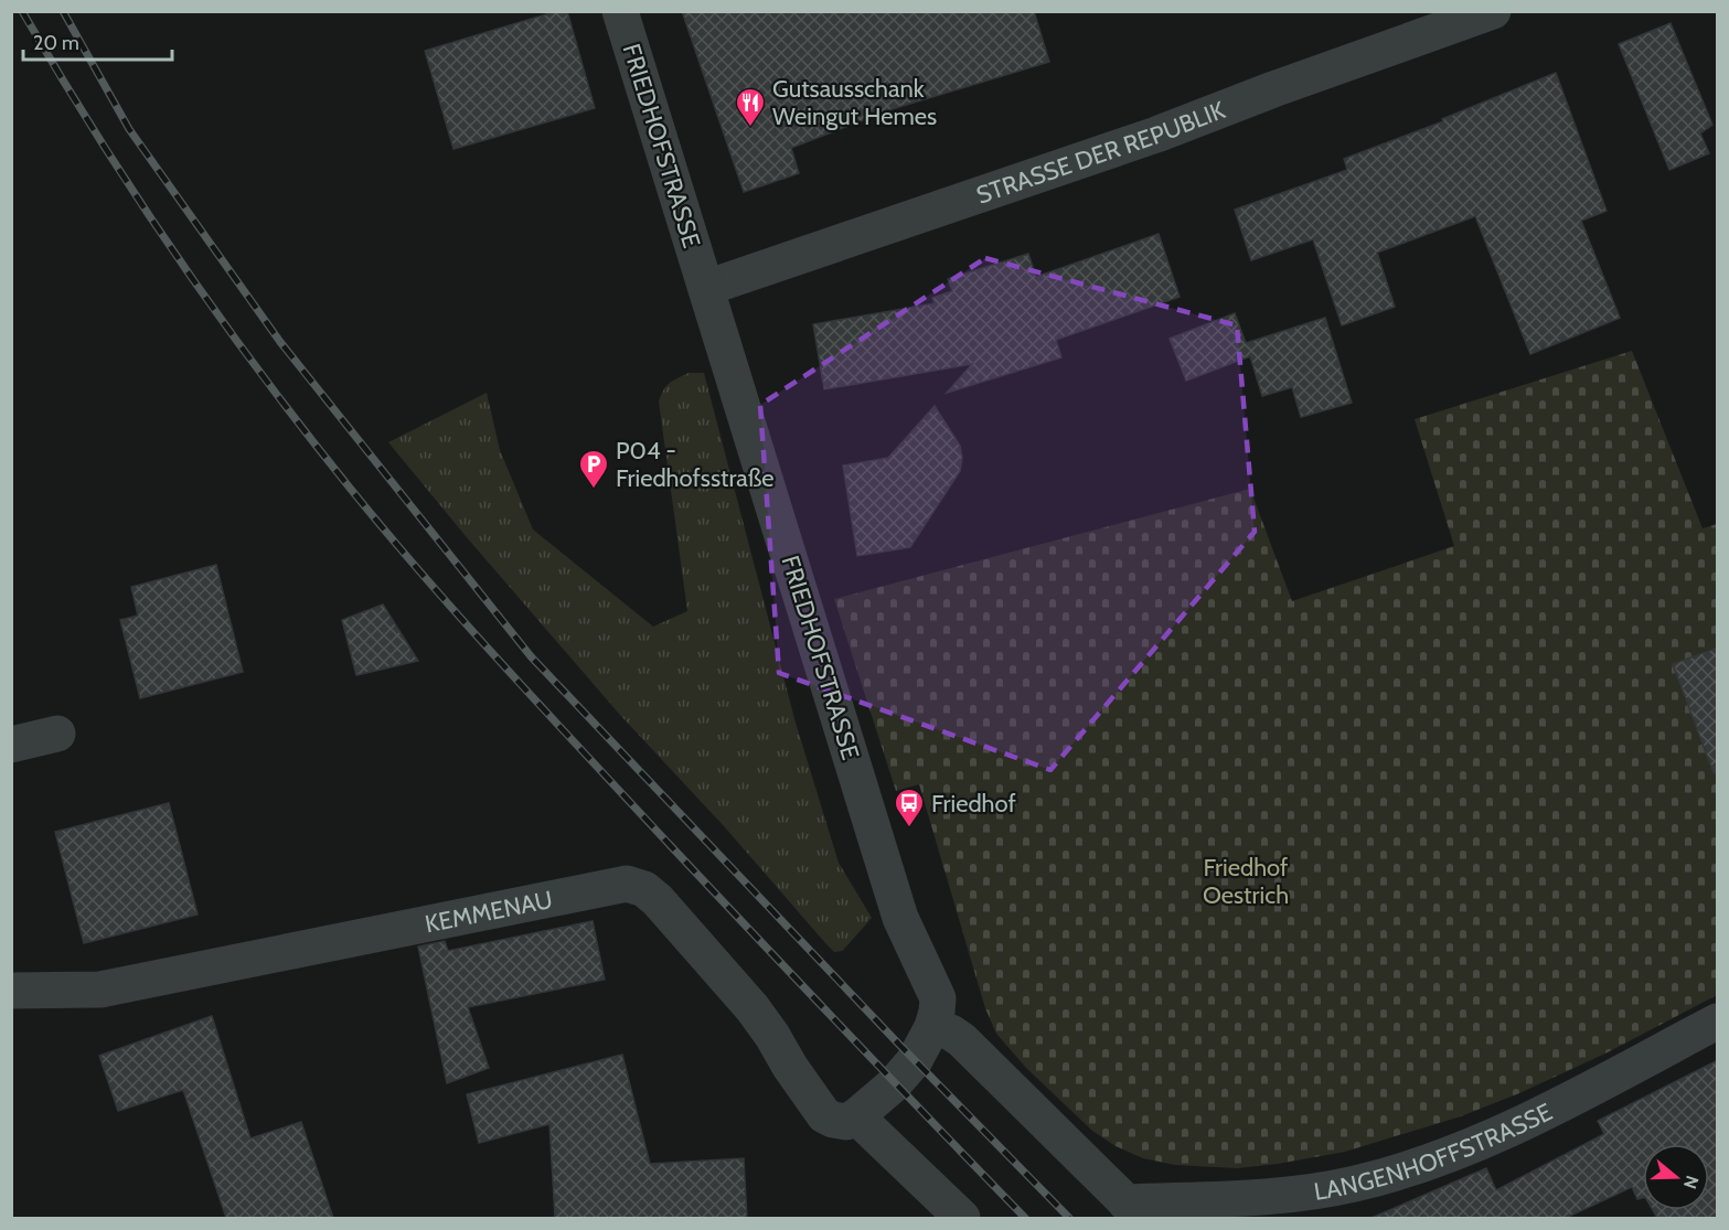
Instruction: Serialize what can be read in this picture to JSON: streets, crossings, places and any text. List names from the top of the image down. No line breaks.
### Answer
{"streets":{"street":["FRIEDHOFSTRASSE","STRASSE DER REPUBLIK","KEMMENAU","LANGENHOFFSTRASSE"]},"crossings":[["FRIEDHOFSTRASSE","STRASSE DER REPUBLIK"]],"parks":["Friedhof Oestrich"],"places":{"restaurant":["Gutsausschank Weingut Hemes"],"parking":["P04 - Friedhofsstraße"],"bus stop":["Friedhof"]},"scale_bar":"20 m","north":"right"}
